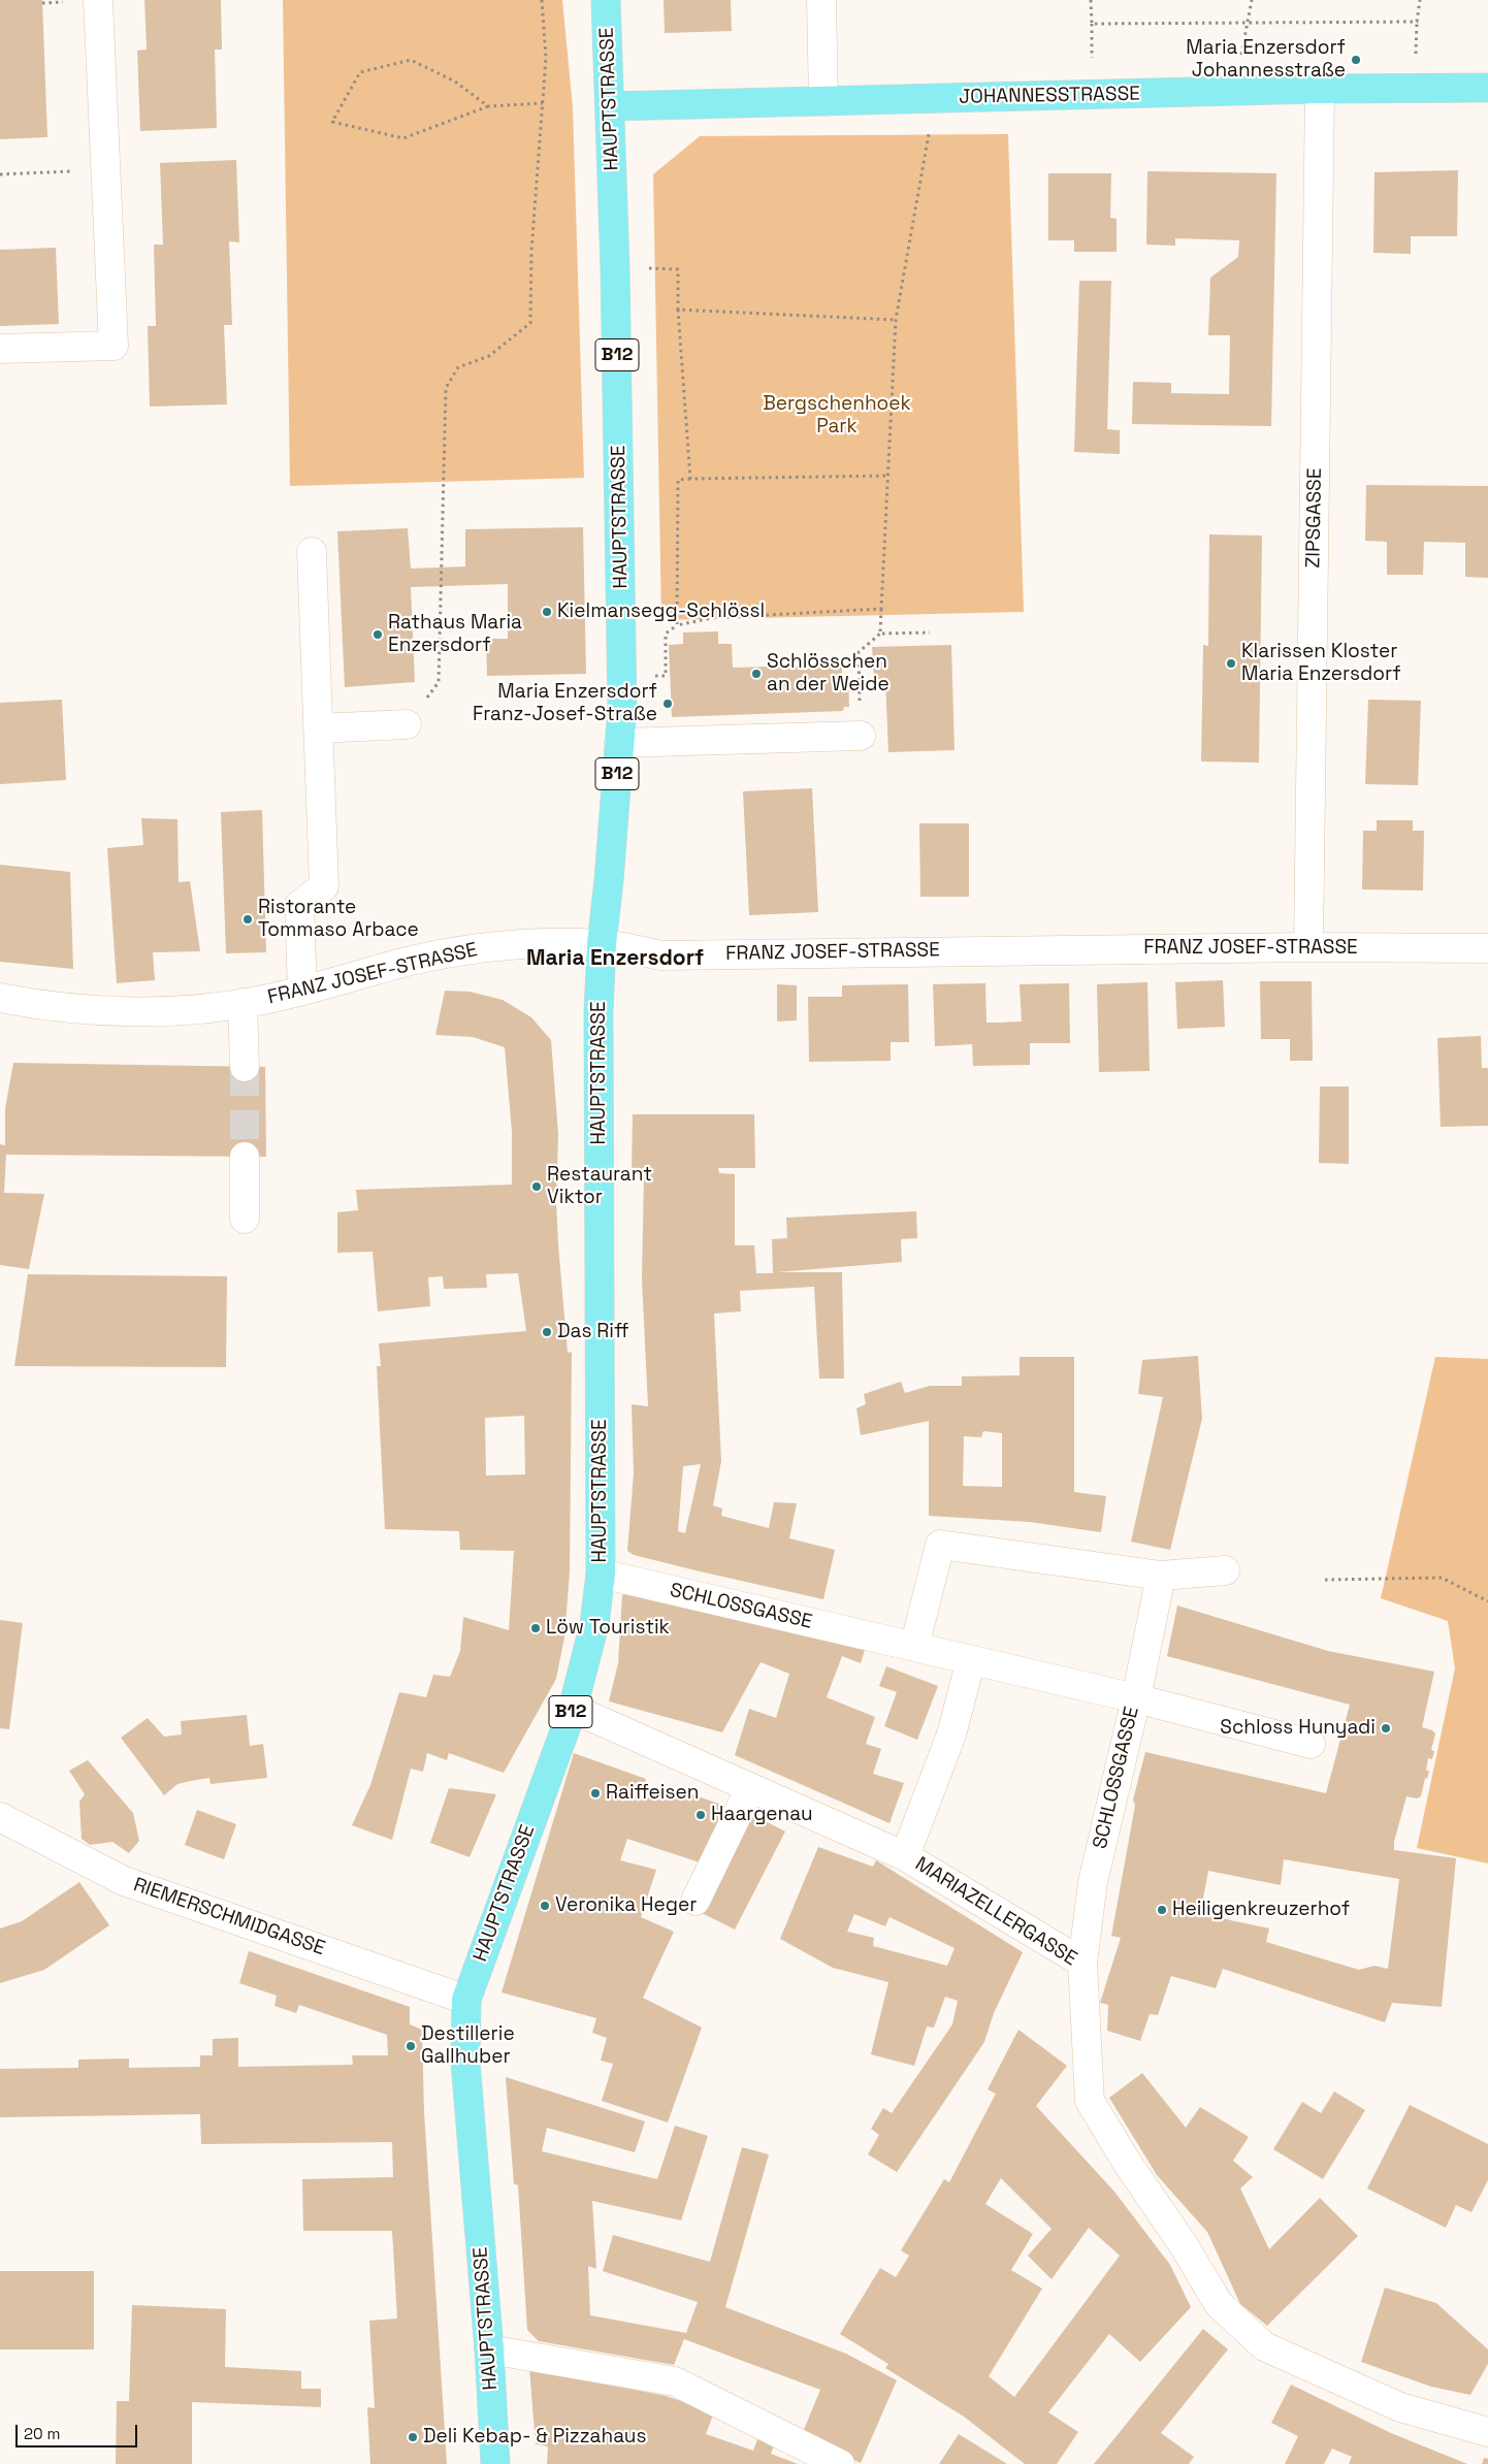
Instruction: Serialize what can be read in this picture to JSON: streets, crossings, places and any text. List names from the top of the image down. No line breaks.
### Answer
{"streets":{"main road":["JOHANNESSTRASSE","HAUPTSTRASSE","B12"],"street":["ZIPSGASSE","FRANZ JOSEF-STRASSE","SCHLOSSGASSE","MARIAZELLERGASSE","RIEMERSCHMIDGASSE"]},"crossings":[["JOHANNESSTRASSE","HAUPTSTRASSE"],["JOHANNESSTRASSE","ZIPSGASSE"],["HAUPTSTRASSE","FRANZ JOSEF-STRASSE"],["HAUPTSTRASSE","SCHLOSSGASSE"],["HAUPTSTRASSE","MARIAZELLERGASSE"],["HAUPTSTRASSE","RIEMERSCHMIDGASSE"],["ZIPSGASSE","FRANZ JOSEF-STRASSE"],["SCHLOSSGASSE","MARIAZELLERGASSE"]],"districts":["Maria Enzersdorf"],"parks":["Bergschenhoek Park"],"places":["Maria Enzersdorf Johannesstraße","Kielmansegg-Schlössl","Rathaus Maria Enzersdorf","Klarissen Kloster Maria Enzersdorf","Schlösschen an der Weide","Maria Enzersdorf Franz-Josef-Straße","Ristorante Tommaso Arbace","Restaurant Viktor","Das Riff","Löw Touristik","Schloss Hunyadi","Raiffeisen","Haargenau","Veronika Heger","Heiligenkreuzerhof","Destillerie Gallhuber","Deli Kebap- & Pizzahaus"],"scale_bar":"20 m"}
